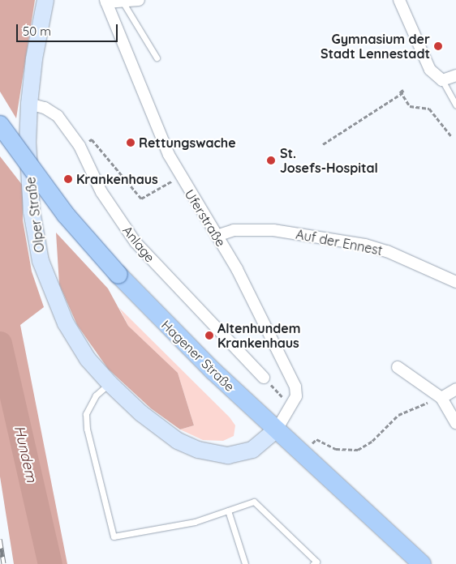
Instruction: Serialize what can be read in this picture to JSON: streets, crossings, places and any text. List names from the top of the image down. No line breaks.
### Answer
{"streets":{"main road":["Olper Straße","Hagener Straße"],"street":["Uferstraße","Auf der Ennest","Anlage"]},"crossings":[["Olper Straße","Uferstraße"],["Olper Straße","Anlage"],["Olper Straße","Hagener Straße"],["Uferstraße","Auf der Ennest"],["Uferstraße","Hagener Straße"]],"water":["Hundem"],"places":["Gymnasium der Stadt Lennestadt","Rettungswache","St. Josefs-Hospital","Krankenhaus","Altenhundem Krankenhaus"],"scale_bar":"50 m"}
